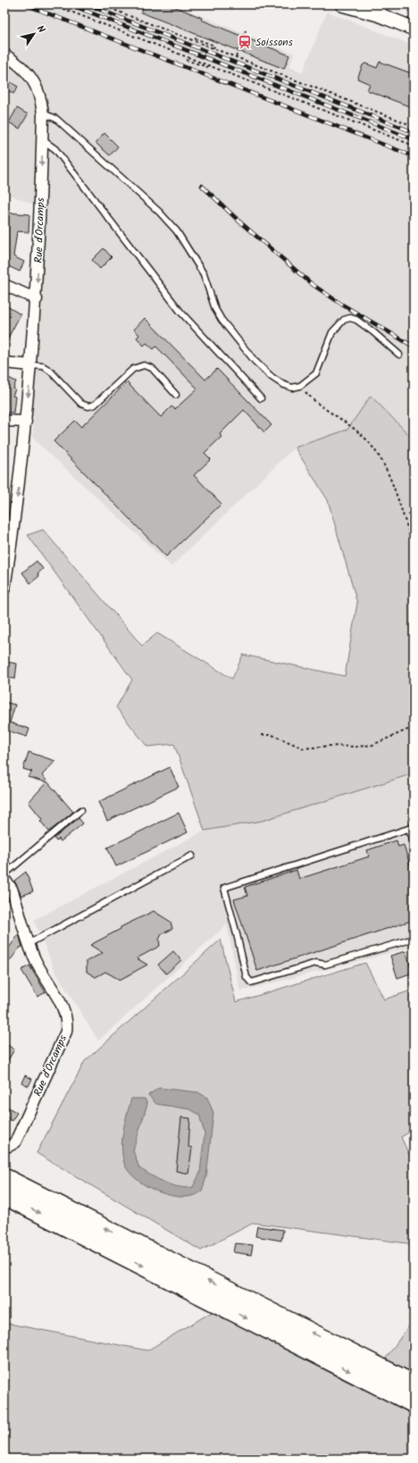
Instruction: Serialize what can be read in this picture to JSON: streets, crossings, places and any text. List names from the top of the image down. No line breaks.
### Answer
{"streets":{"street":["Rue d'Orcamps"]},"one_way":["Rue d'Orcamps"],"places":{"station":["Soissons"]},"north":"top right"}
